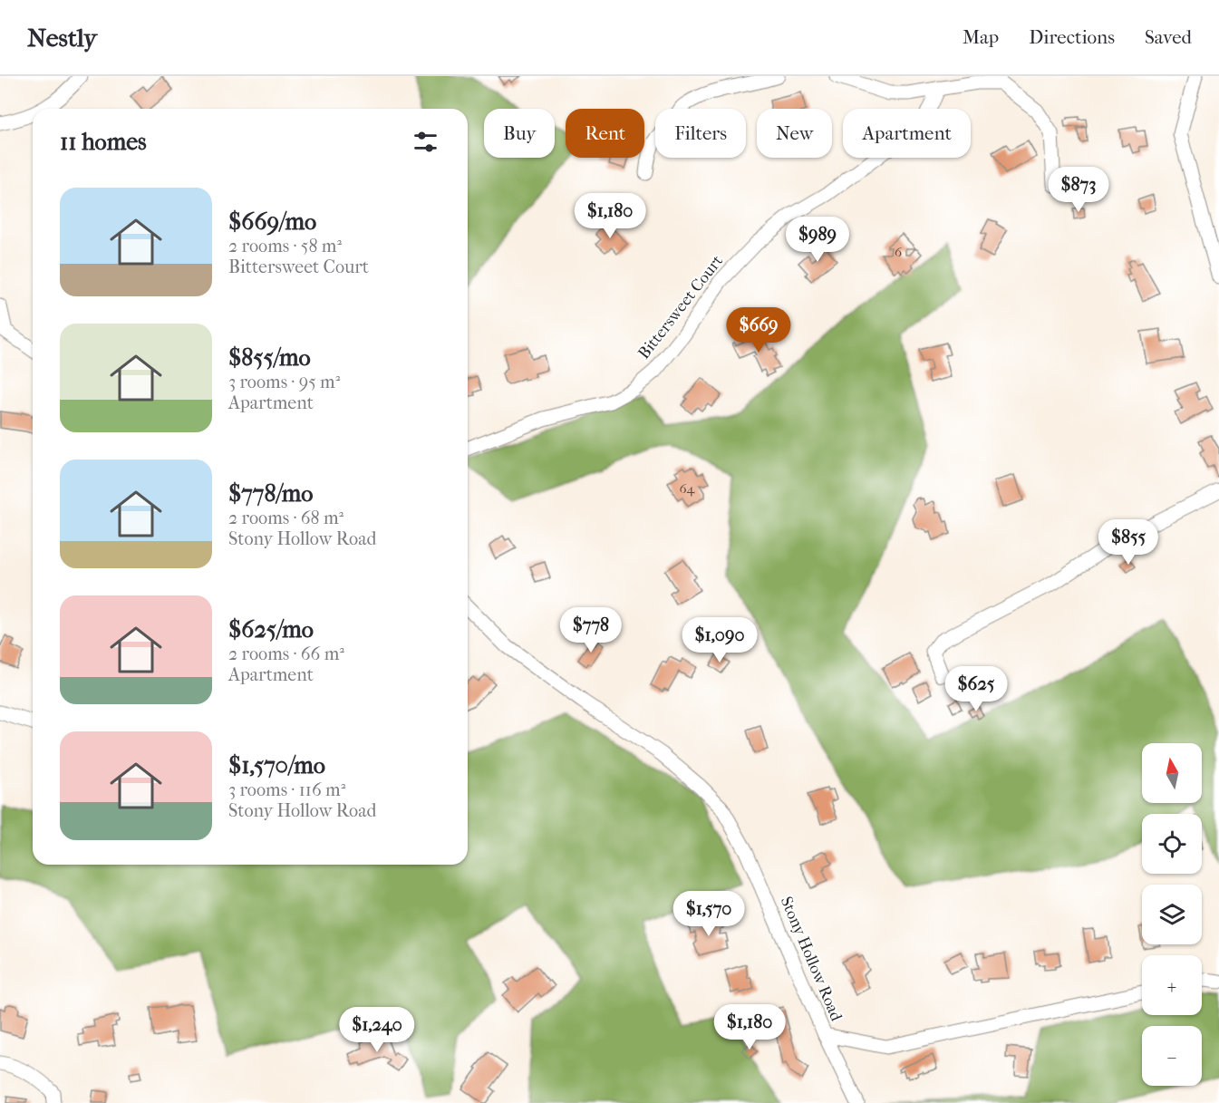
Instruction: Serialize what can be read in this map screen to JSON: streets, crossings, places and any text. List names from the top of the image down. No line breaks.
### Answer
{"streets":{"street":["Bittersweet Court","Stony Hollow Road"]},"house_numbers":["6","64"],"north":"top","page":{"header":"Nestly","nav":["Map","Directions","Saved"],"chip":["Buy","Rent","Filters","New","Apartment"],"heading":"11 homes","price":["$873","$1,180","$989","$669","$855","$778","$1,090","$625","$1,570","$1,180","$1,240"],"list":[{"name":"$669/mo","note":"2 rooms · 58 m² · Bittersweet Court"},{"name":"$855/mo","note":"3 rooms · 95 m² · Apartment"},{"name":"$778/mo","note":"2 rooms · 68 m² · Stony Hollow Road"},{"name":"$625/mo","note":"2 rooms · 66 m² · Apartment"},{"name":"$1,570/mo","note":"3 rooms · 116 m² · Stony Hollow Road"}],"map_buttons":["+","−"]}}
